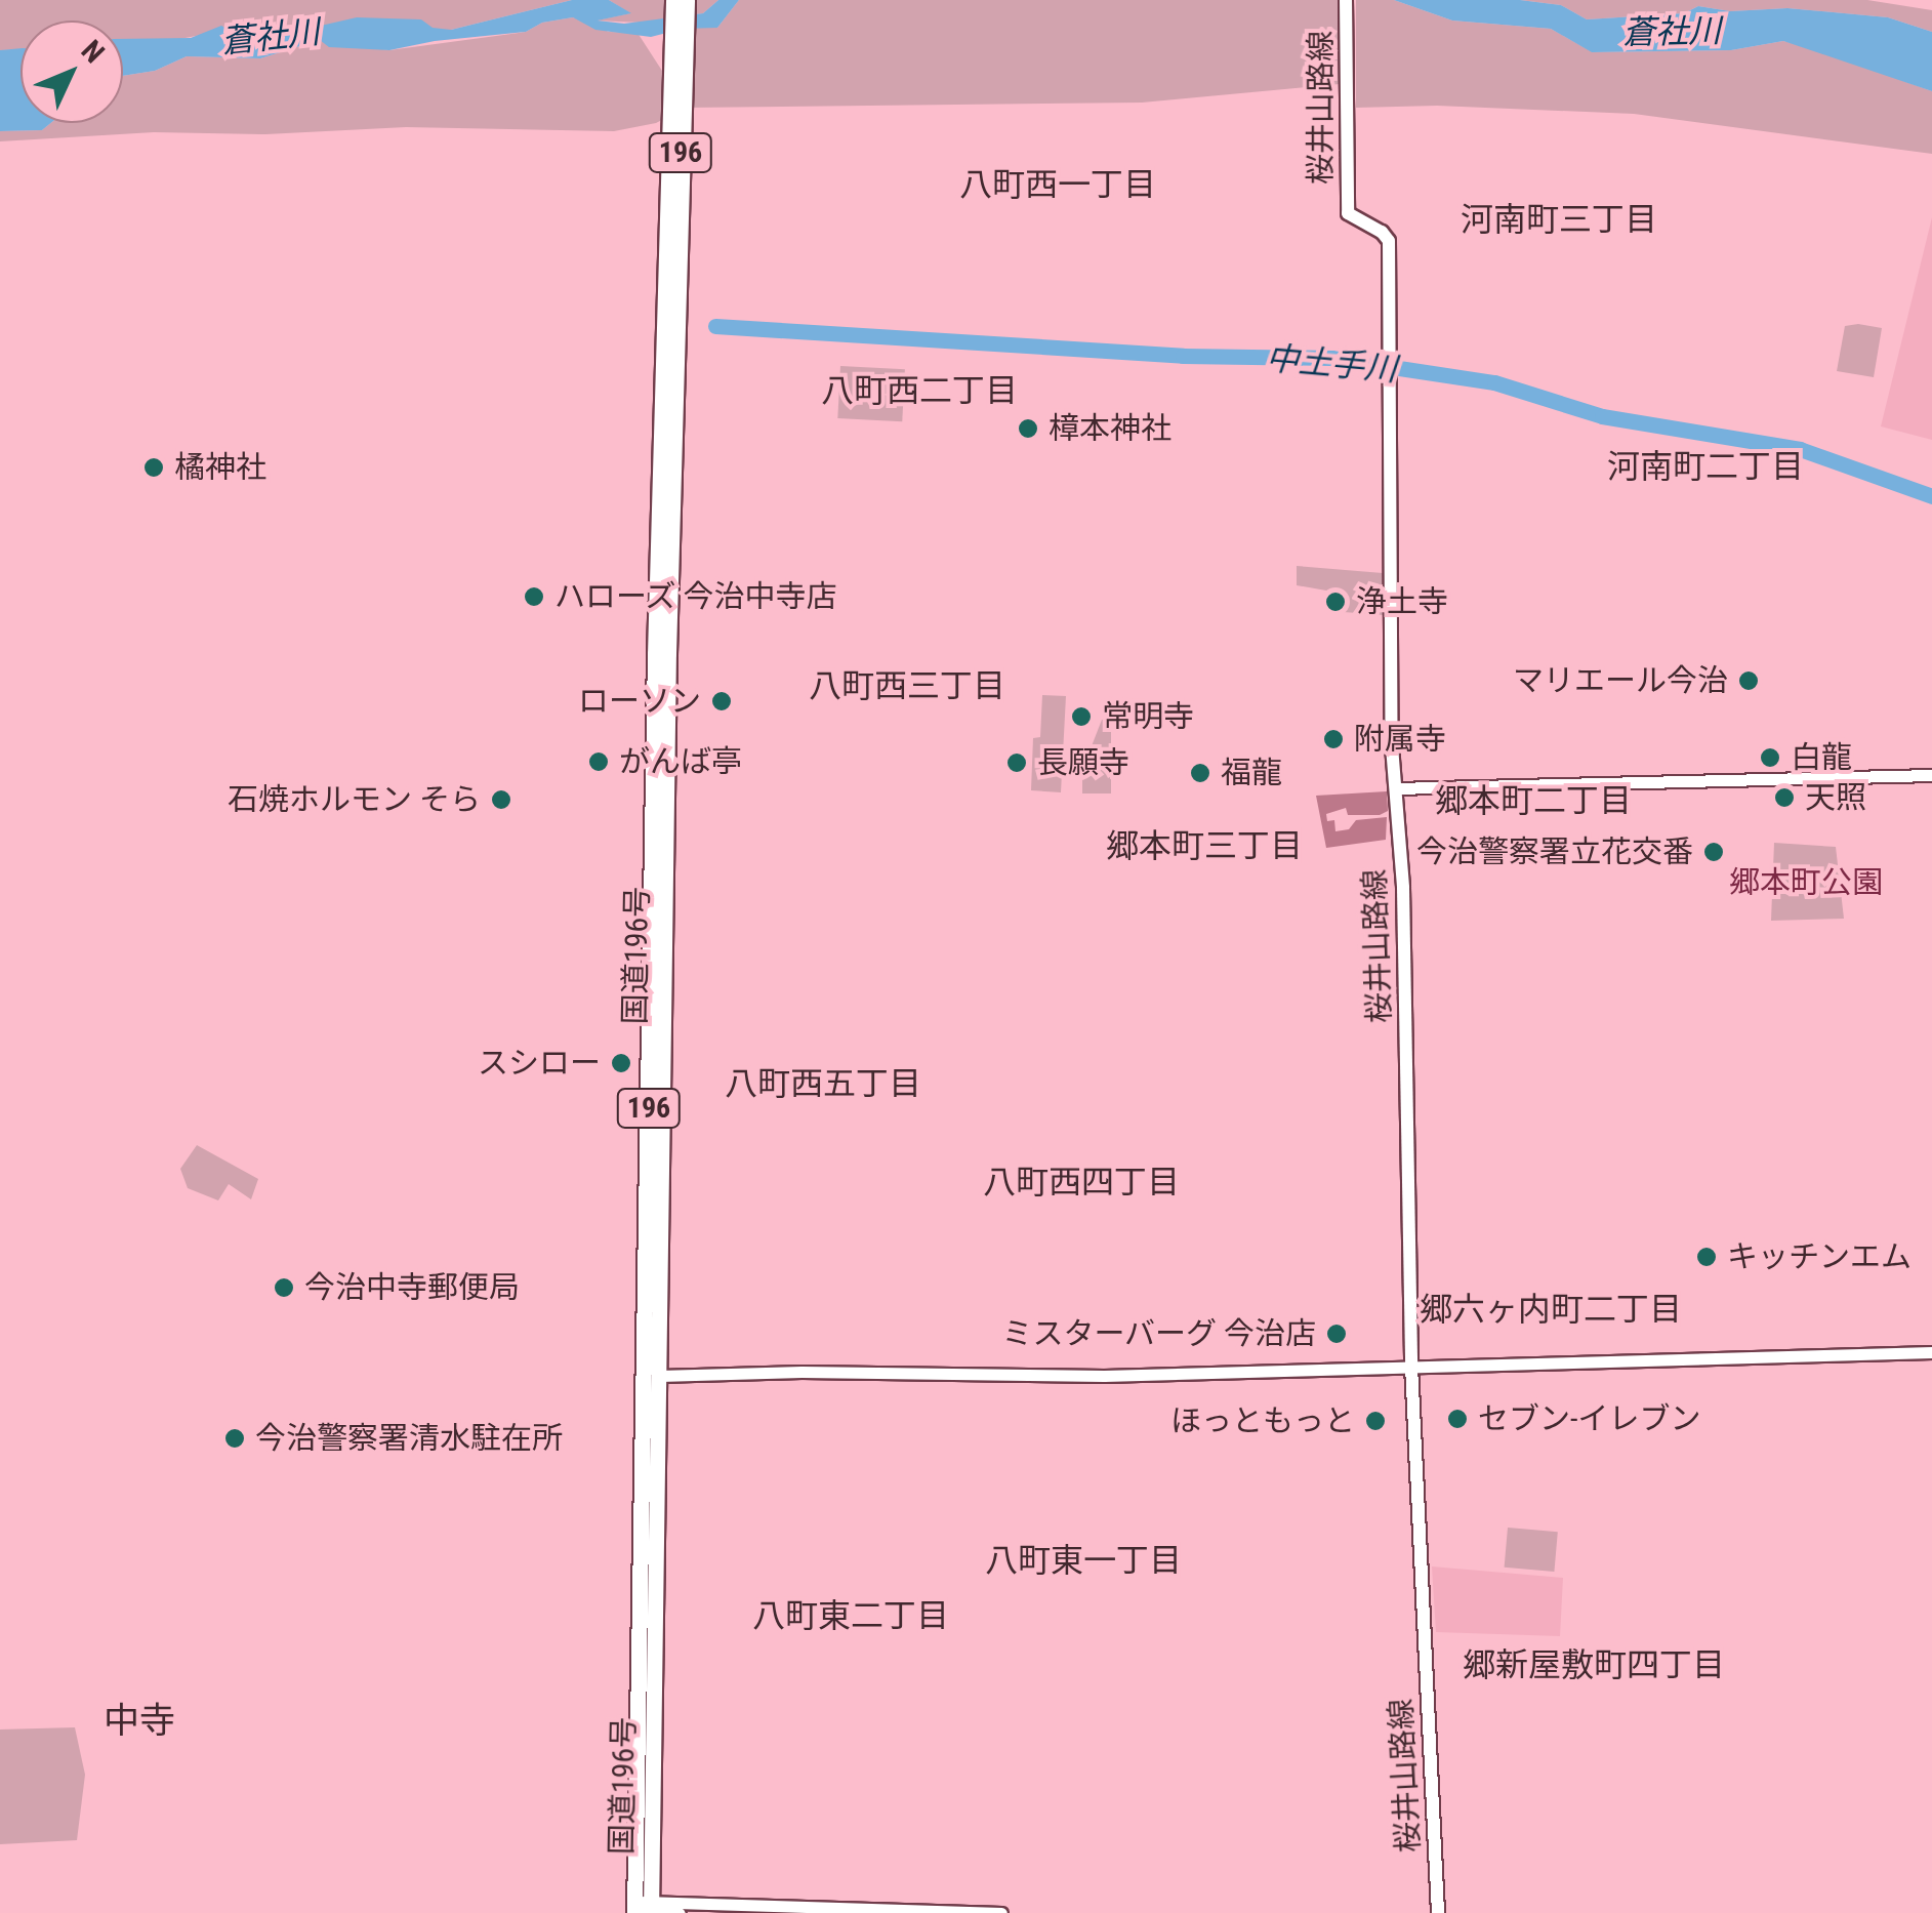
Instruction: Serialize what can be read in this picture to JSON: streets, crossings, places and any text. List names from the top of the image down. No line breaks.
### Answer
{"streets":{"highway":["196","国道196号"],"main road":["桜井山路線"]},"districts":["八町西一丁目","河南町三丁目","八町西二丁目","河南町二丁目","八町西三丁目","郷本町二丁目","郷本町三丁目","八町西五丁目","八町西四丁目","郷六ヶ内町二丁目","八町東一丁目","八町東二丁目","郷新屋敷町四丁目","中寺"],"water":["蒼社川","中土手川"],"parks":["郷本町公園"],"places":["樟本神社","橘神社","ハローズ 今治中寺店","浄土寺","マリエール今治","ローソン","常明寺","附属寺","白龍","がんば亭","長願寺","福龍","天照","石焼ホルモン そら","今治警察署立花交番","スシロー","キッチンエム","今治中寺郵便局","ミスターバーグ 今治店","セブン-イレブン","ほっともっと","今治警察署清水駐在所"],"north":"top right"}
